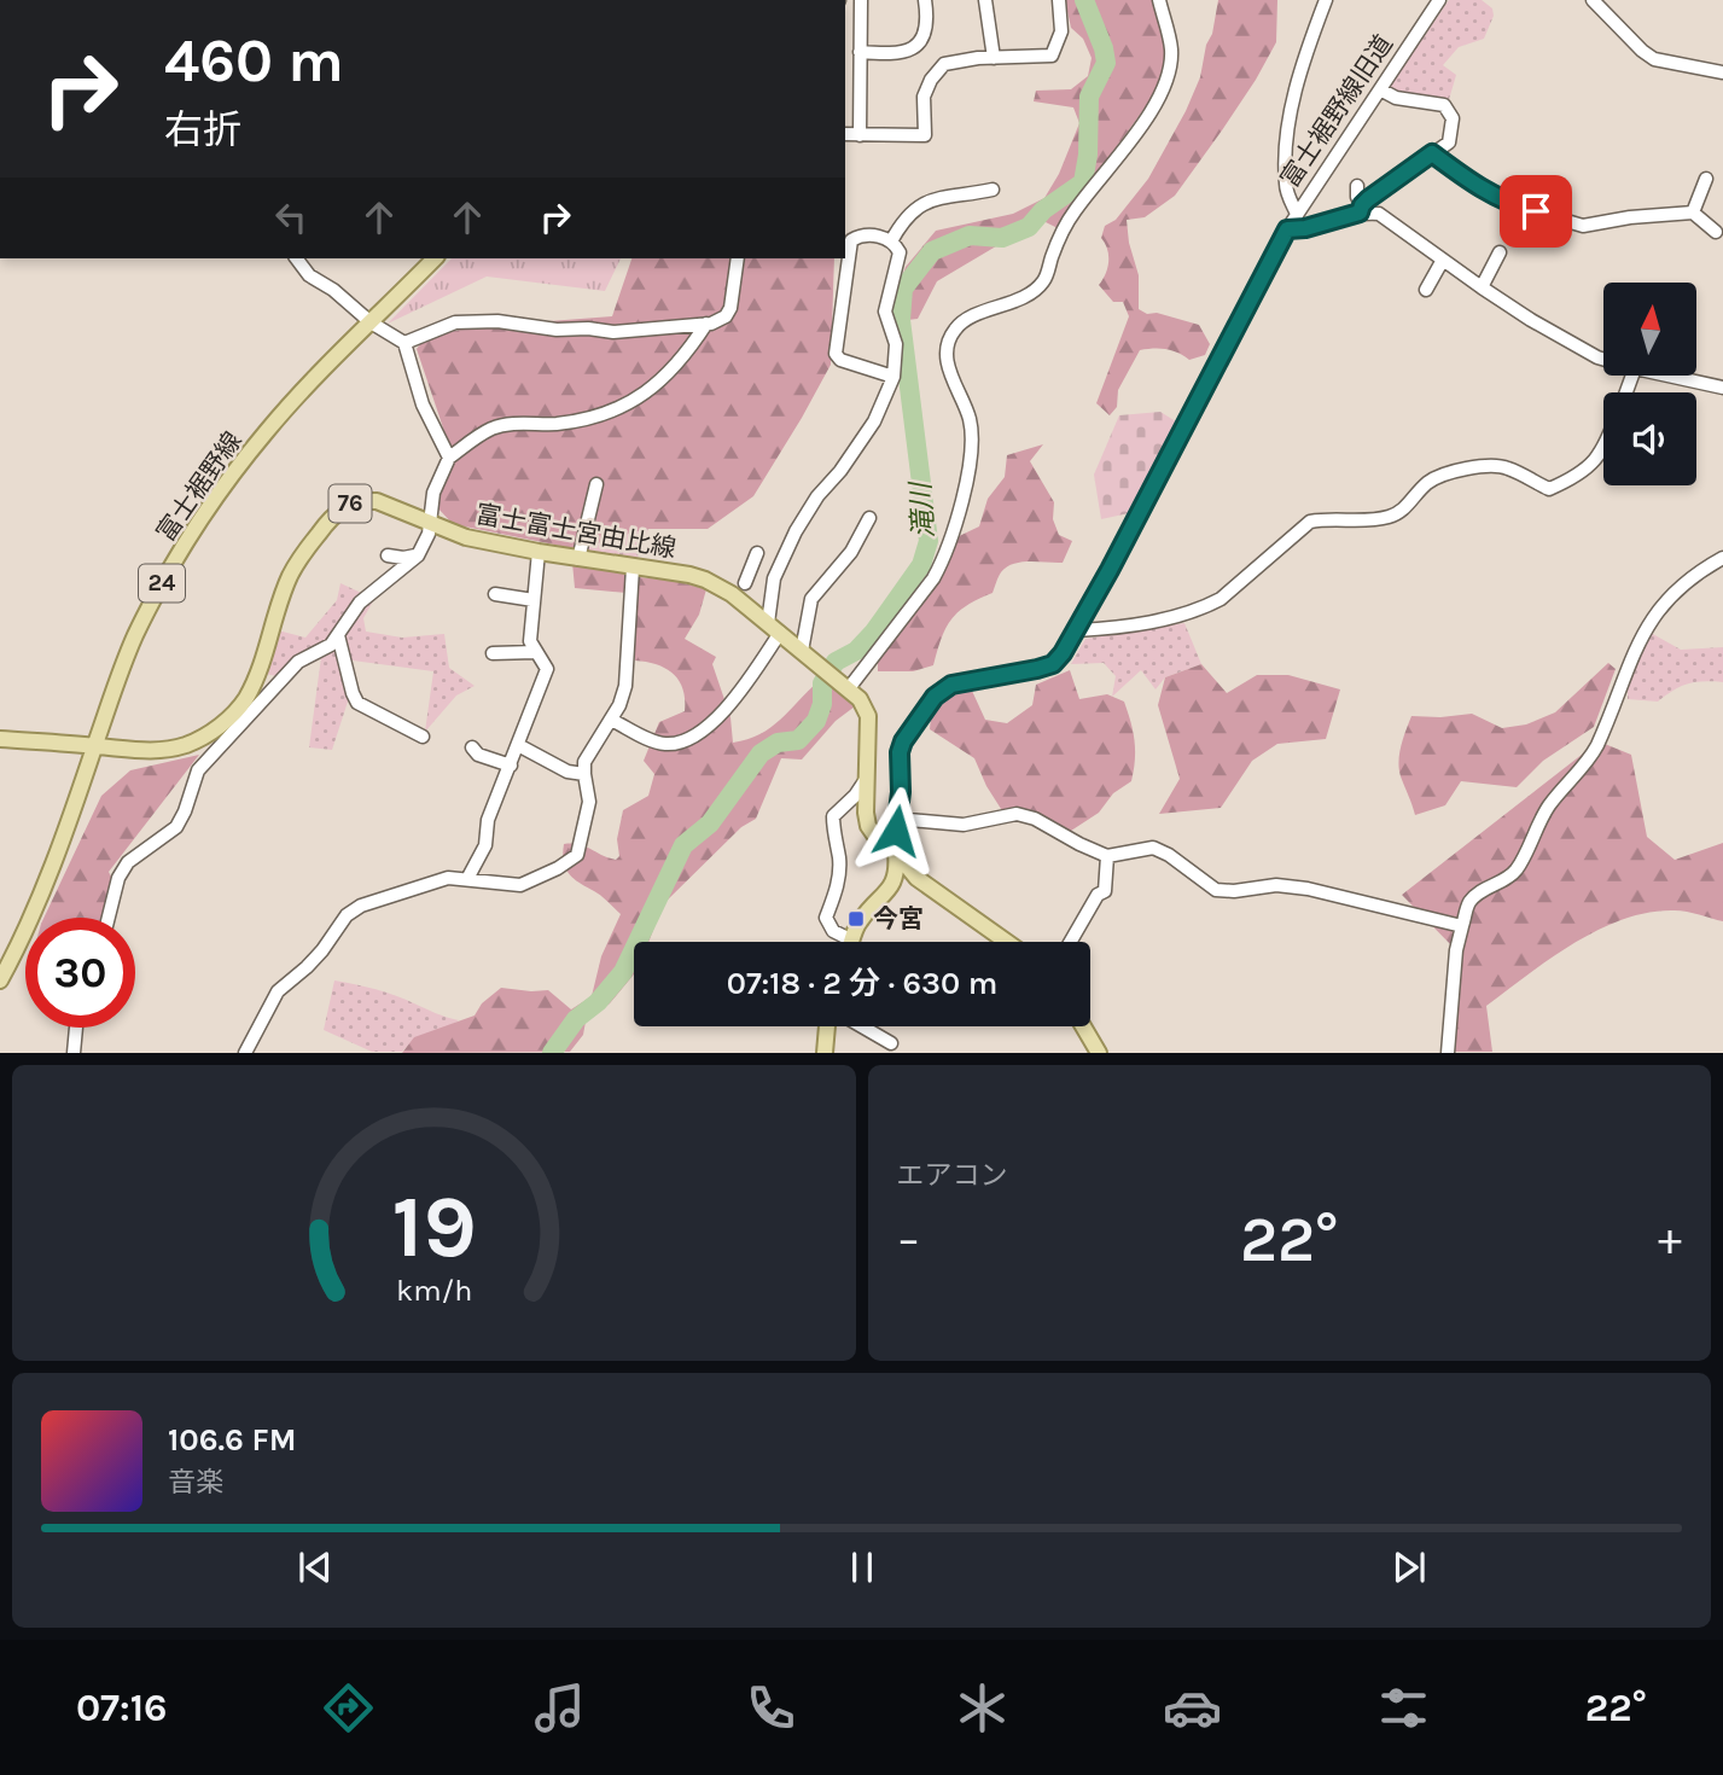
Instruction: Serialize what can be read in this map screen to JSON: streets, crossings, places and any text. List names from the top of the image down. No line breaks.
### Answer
{"streets":{"main road":["富士裾野線","76","富士富士宮由比線","24"],"street":["富士裾野線旧道"]},"crossings":[["富士裾野線旧道","富士富士宮由比線"],["富士裾野線","富士富士宮由比線"]],"water":["滝川"],"places":{"transit":["今宮"]},"north":"top","page":{"turn":["460 m","右折"],"limit":"30","trip":"07:18 · 2 分 · 630 m","tile":"エアコン","heat":["−","22°","+"],"song":["106.6 FM","音楽"],"tabs":["07:16","22°"],"gauge":["19","km/h"]}}
